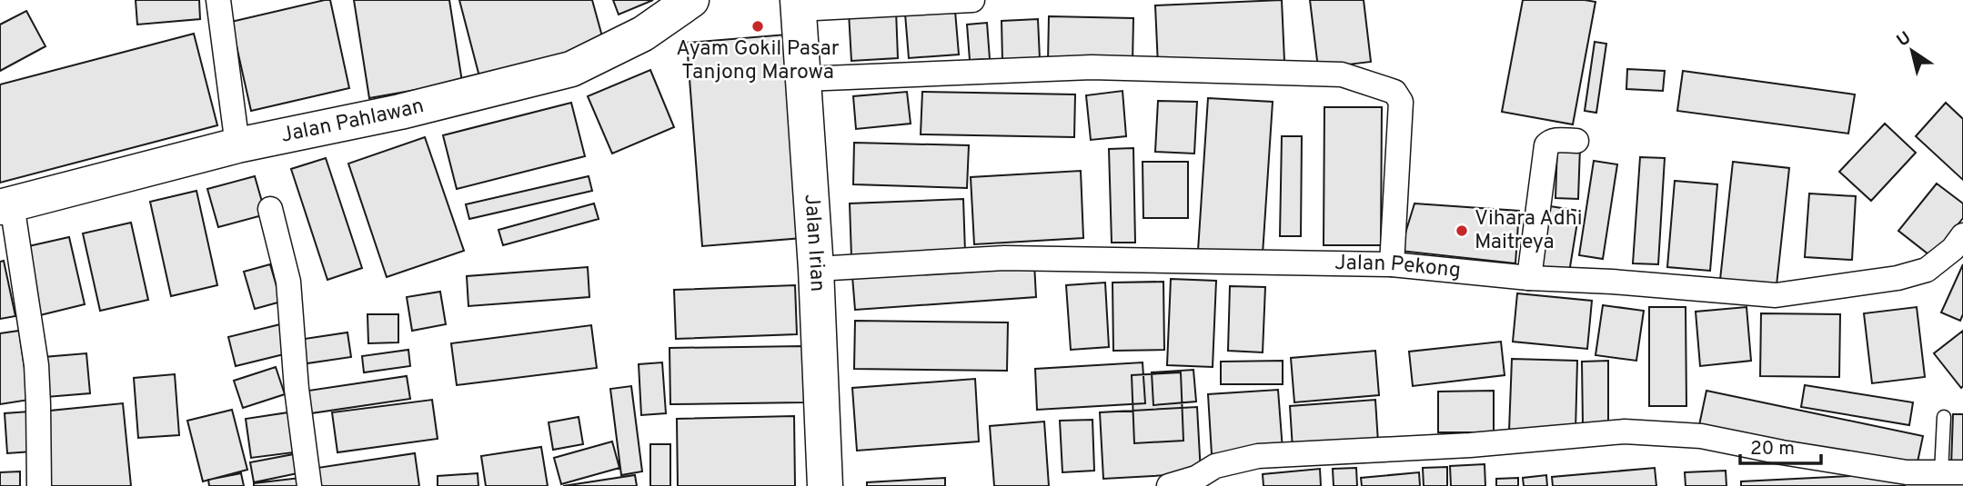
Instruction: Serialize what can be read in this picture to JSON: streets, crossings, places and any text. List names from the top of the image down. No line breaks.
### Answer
{"streets":{"street":["Jalan Pahlawan","Jalan Irian","Jalan Pekong"]},"crossings":[["Jalan Irian","Jalan Pekong"]],"places":["Ayam Gokil Pasar Tanjong Marowa","Vihara Adhi Maitreya"],"scale_bar":"20 m","north":"top left"}
